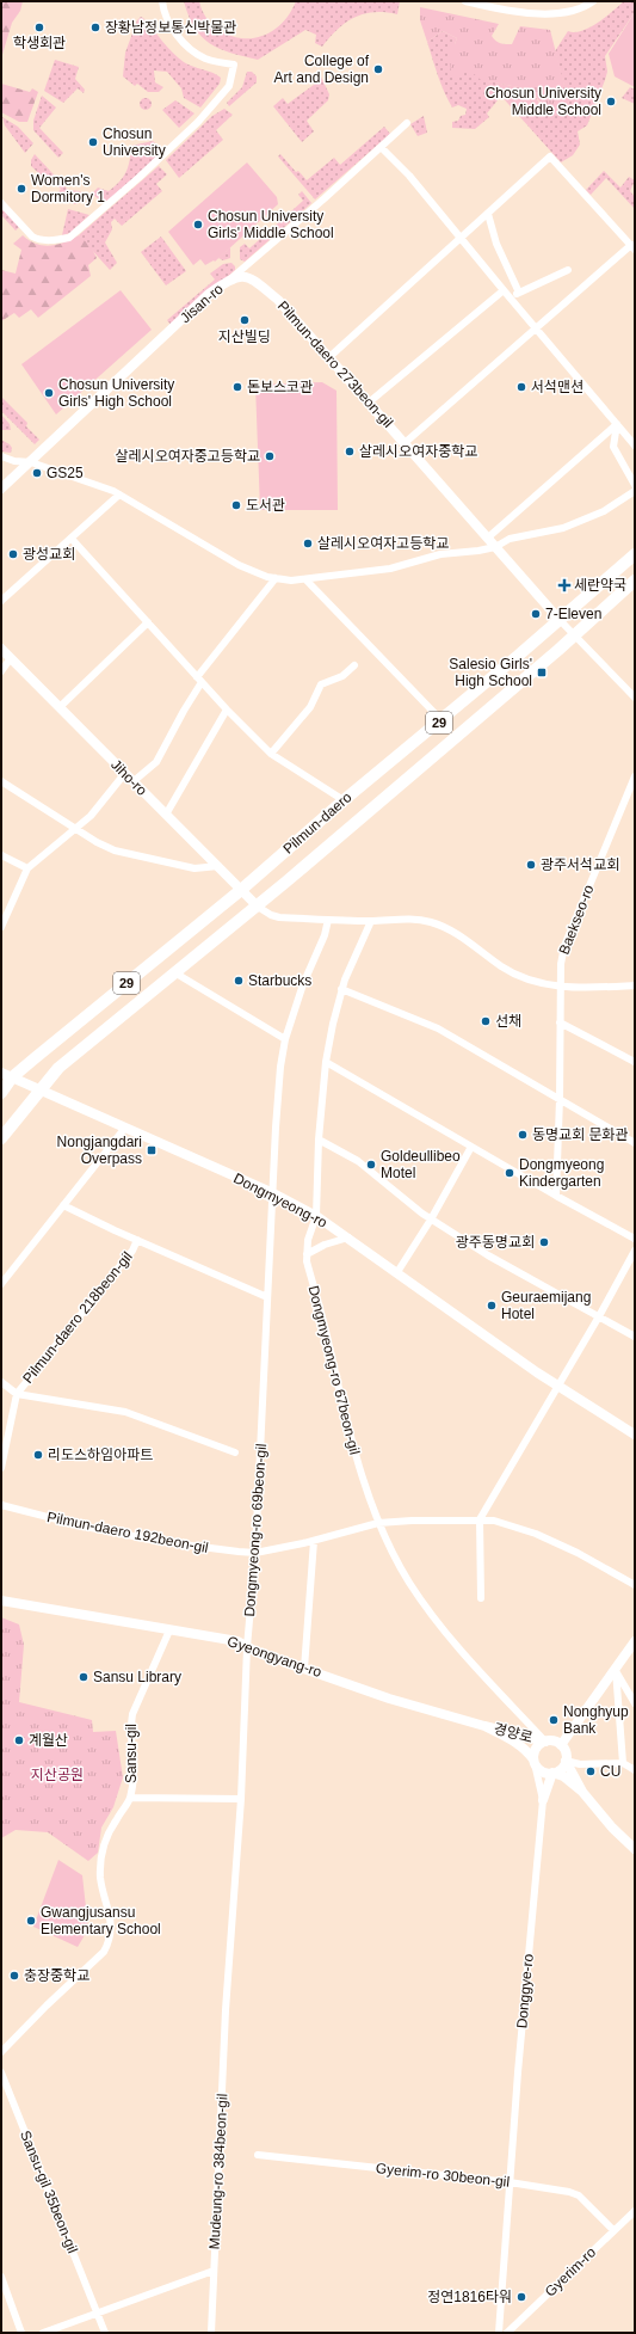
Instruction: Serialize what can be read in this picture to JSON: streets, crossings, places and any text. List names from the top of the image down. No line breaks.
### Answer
{"streets":{"main road":["29","Pilmun-daero"],"street":["Jisan-ro","Pilmun-daero 273beon-gil","Jiho-ro","Baekseo-ro","Dongmyeong-ro","Pilmun-daero 218beon-gil","Dongmyeong-ro 67beon-gil","Dongmyeong-ro 69beon-gil","Pilmun-daero 192beon-gil","Gyeongyang-ro","경양로","Sansu-gil","Donggye-ro","Mudeung-ro 384beon-gil","Gyerim-ro 30beon-gil","Sansu-gil 35beon-gil","Gyerim-ro"]},"crossings":[["Jisan-ro","Pilmun-daero 273beon-gil"],["Pilmun-daero 273beon-gil","Pilmun-daero"],["Jiho-ro","Pilmun-daero"],["Pilmun-daero","Dongmyeong-ro"],["Dongmyeong-ro","Dongmyeong-ro 67beon-gil"],["Dongmyeong-ro","Dongmyeong-ro 69beon-gil"],["Pilmun-daero 218beon-gil","Dongmyeong-ro 69beon-gil"],["Dongmyeong-ro 67beon-gil","경양로"],["Dongmyeong-ro 67beon-gil","Donggye-ro"],["Dongmyeong-ro 69beon-gil","Pilmun-daero 192beon-gil"],["Dongmyeong-ro 69beon-gil","Gyeongyang-ro"],["Dongmyeong-ro 69beon-gil","Sansu-gil"],["Dongmyeong-ro 69beon-gil","Mudeung-ro 384beon-gil"],["Gyeongyang-ro","경양로"],["Gyeongyang-ro","Sansu-gil"],["경양로","Donggye-ro"],["Donggye-ro","Gyerim-ro 30beon-gil"],["Gyerim-ro 30beon-gil","Gyerim-ro"]],"parks":["지산공원"],"places":{"other":["학생회관","장황남정보통신박물관","College of Art and Design","Chosun University Middle School","Chosun University","Women's Dormitory 1","Chosun University Girls' Middle School","지산빌딩","돈보스코관","서석맨션","Chosun University Girls' High School","살레시오여자중학교","살레시오여자중고등학교","GS25","도서관","살레시오여자고등학교","광성교회","7-Eleven","광주서석교회","Starbucks","선채","동명교회 문화관","Goldeullibeo Motel","Dongmyeong Kindergarten","광주동명교회","Geuraemijang Hotel","리도스하임아파트","Sansu Library","Nonghyup Bank","계월산","CU","Gwangjusansu Elementary School","충장중학교","정연1816타워"],"health":["세란약국"],"transit":["Salesio Girls' High School","Nongjangdari Overpass"]}}
